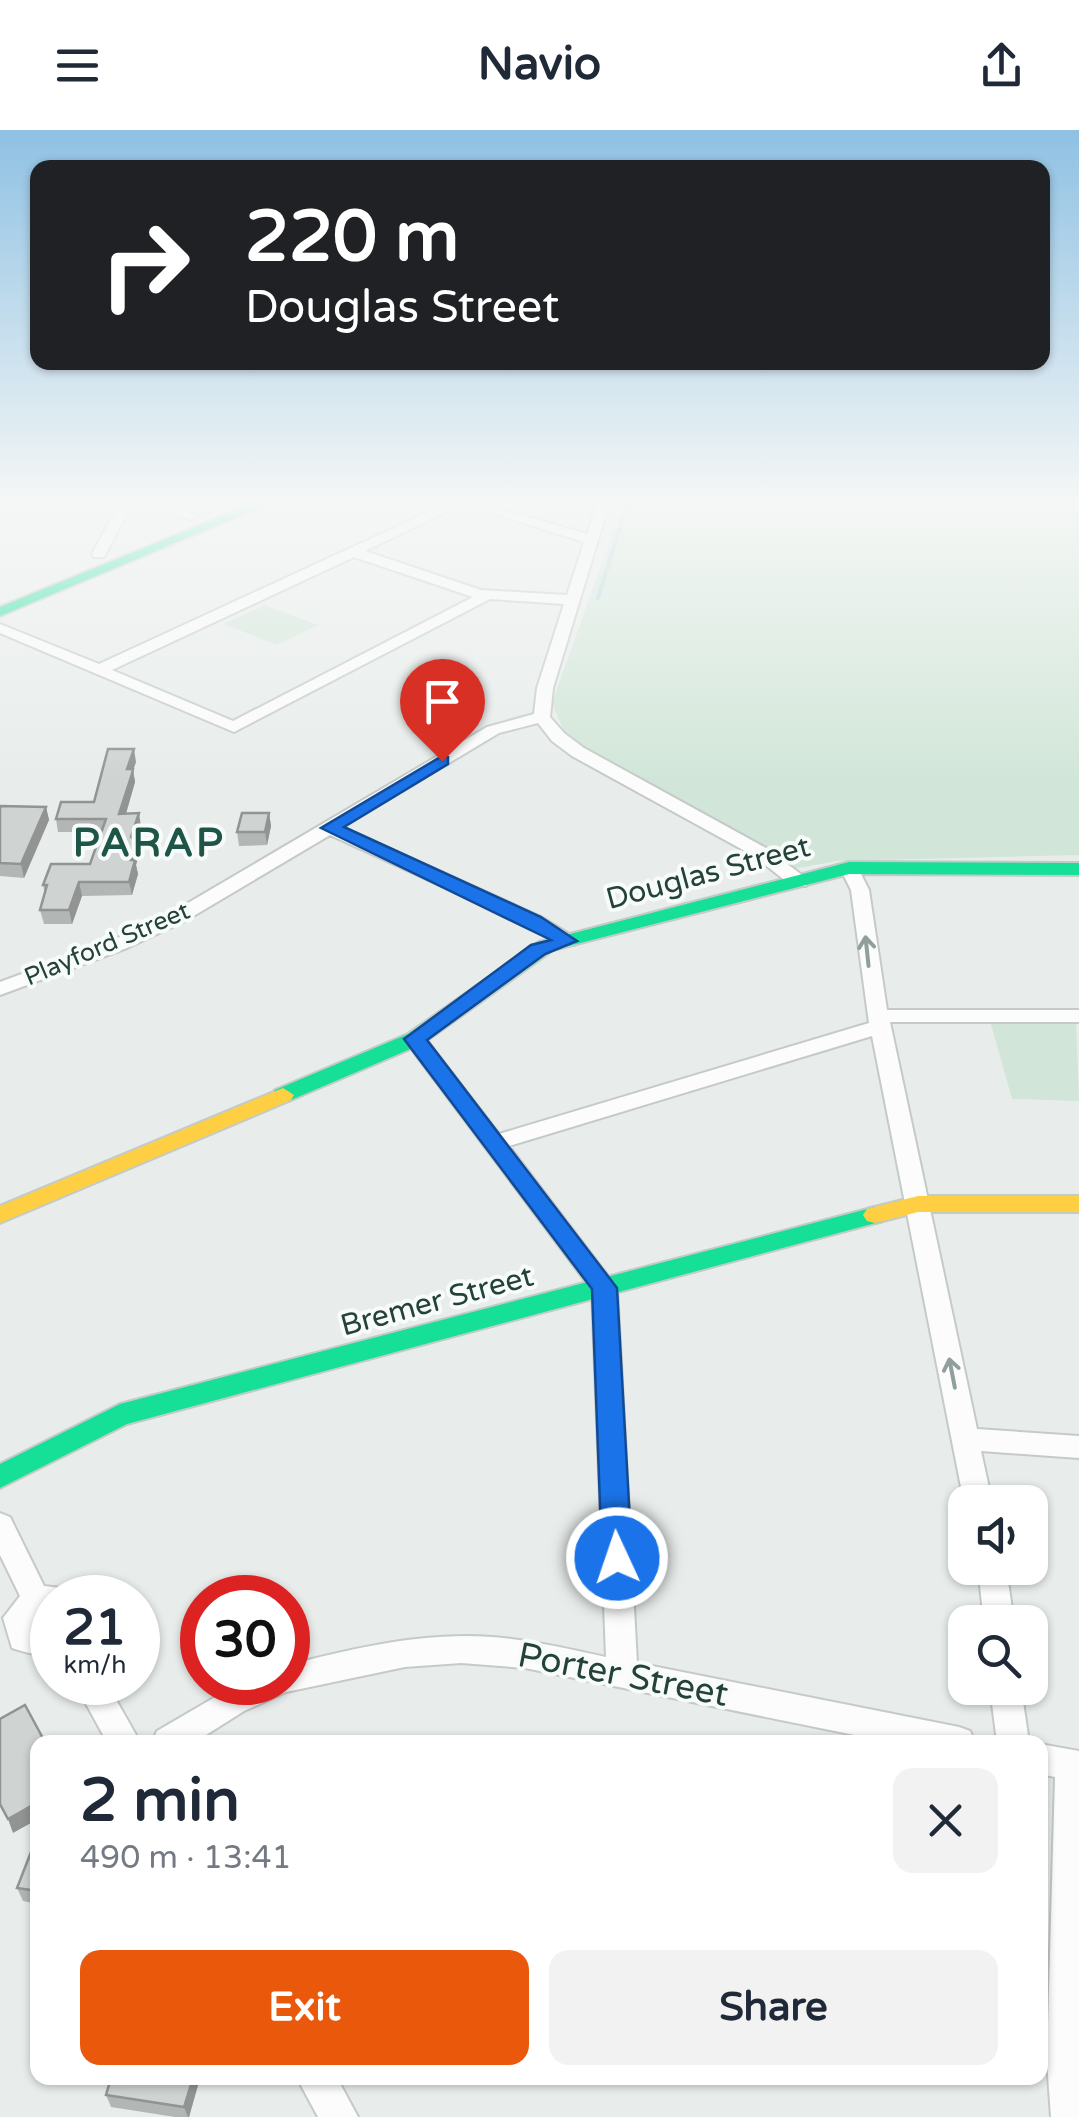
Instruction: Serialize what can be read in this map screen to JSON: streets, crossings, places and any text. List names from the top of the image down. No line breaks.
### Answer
{"streets":{"street":["Douglas Street","Playford Street","Bremer Street","Porter Street"]},"districts":["PARAP"],"page":{"header":"Navio","turn":["220 m","Douglas Street"],"speed":"21 km/h","limit":"30","heading":["2 min","490 m · 13:41"],"buttons":["Exit","Share"]}}
